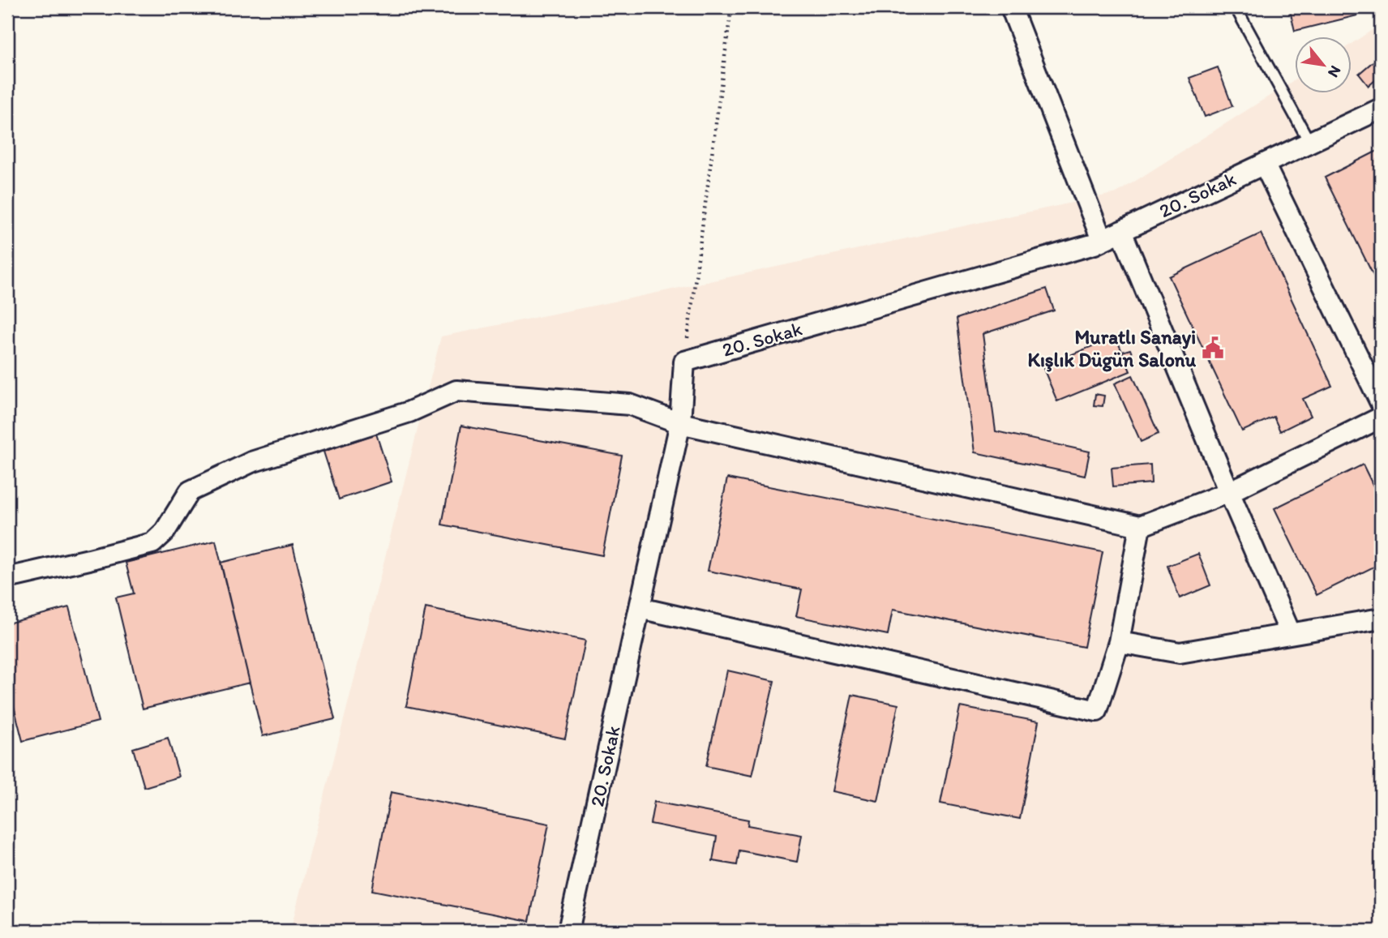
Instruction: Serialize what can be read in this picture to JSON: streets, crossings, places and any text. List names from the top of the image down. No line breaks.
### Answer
{"streets":{"street":["20. Sokak"]},"places":{"public building":["Muratlı Sanayi Kışlık Dügün Salonu"]},"north":"bottom right"}
